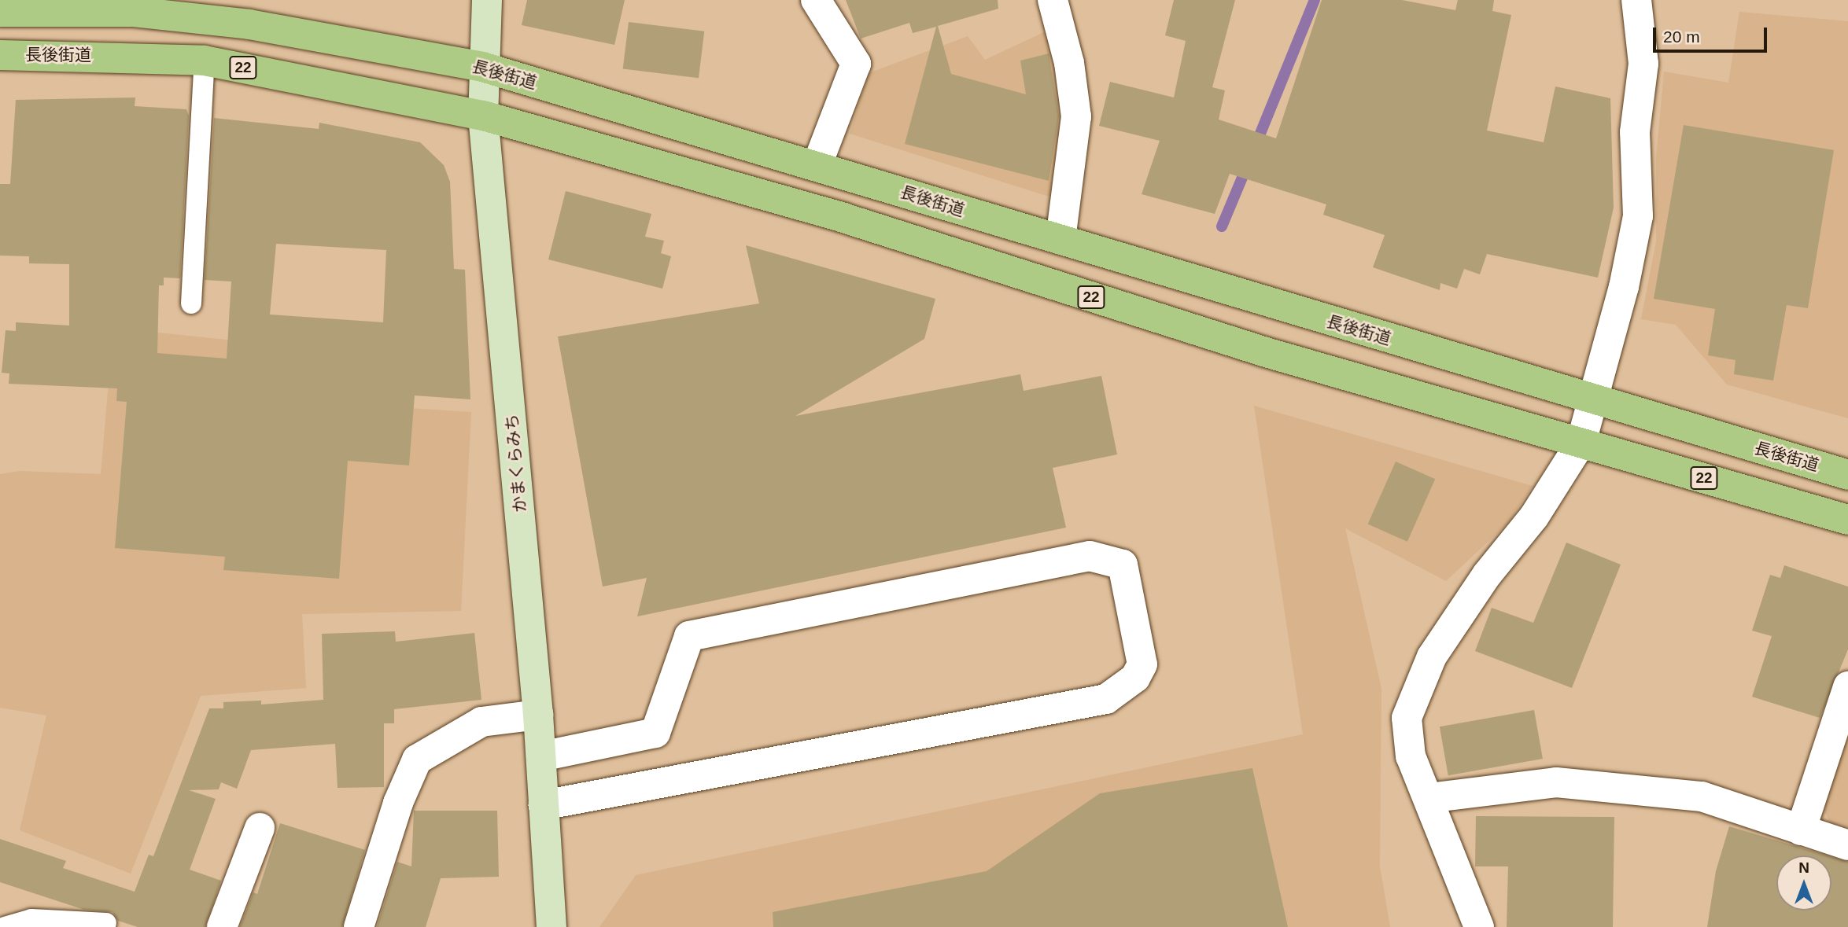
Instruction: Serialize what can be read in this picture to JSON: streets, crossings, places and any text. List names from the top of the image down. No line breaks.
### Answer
{"streets":{"main road":["長後街道","22","かまくらみち"]},"crossings":[["長後街道","22"],["長後街道","かまくらみち"]],"scale_bar":"20 m","north":"top"}
